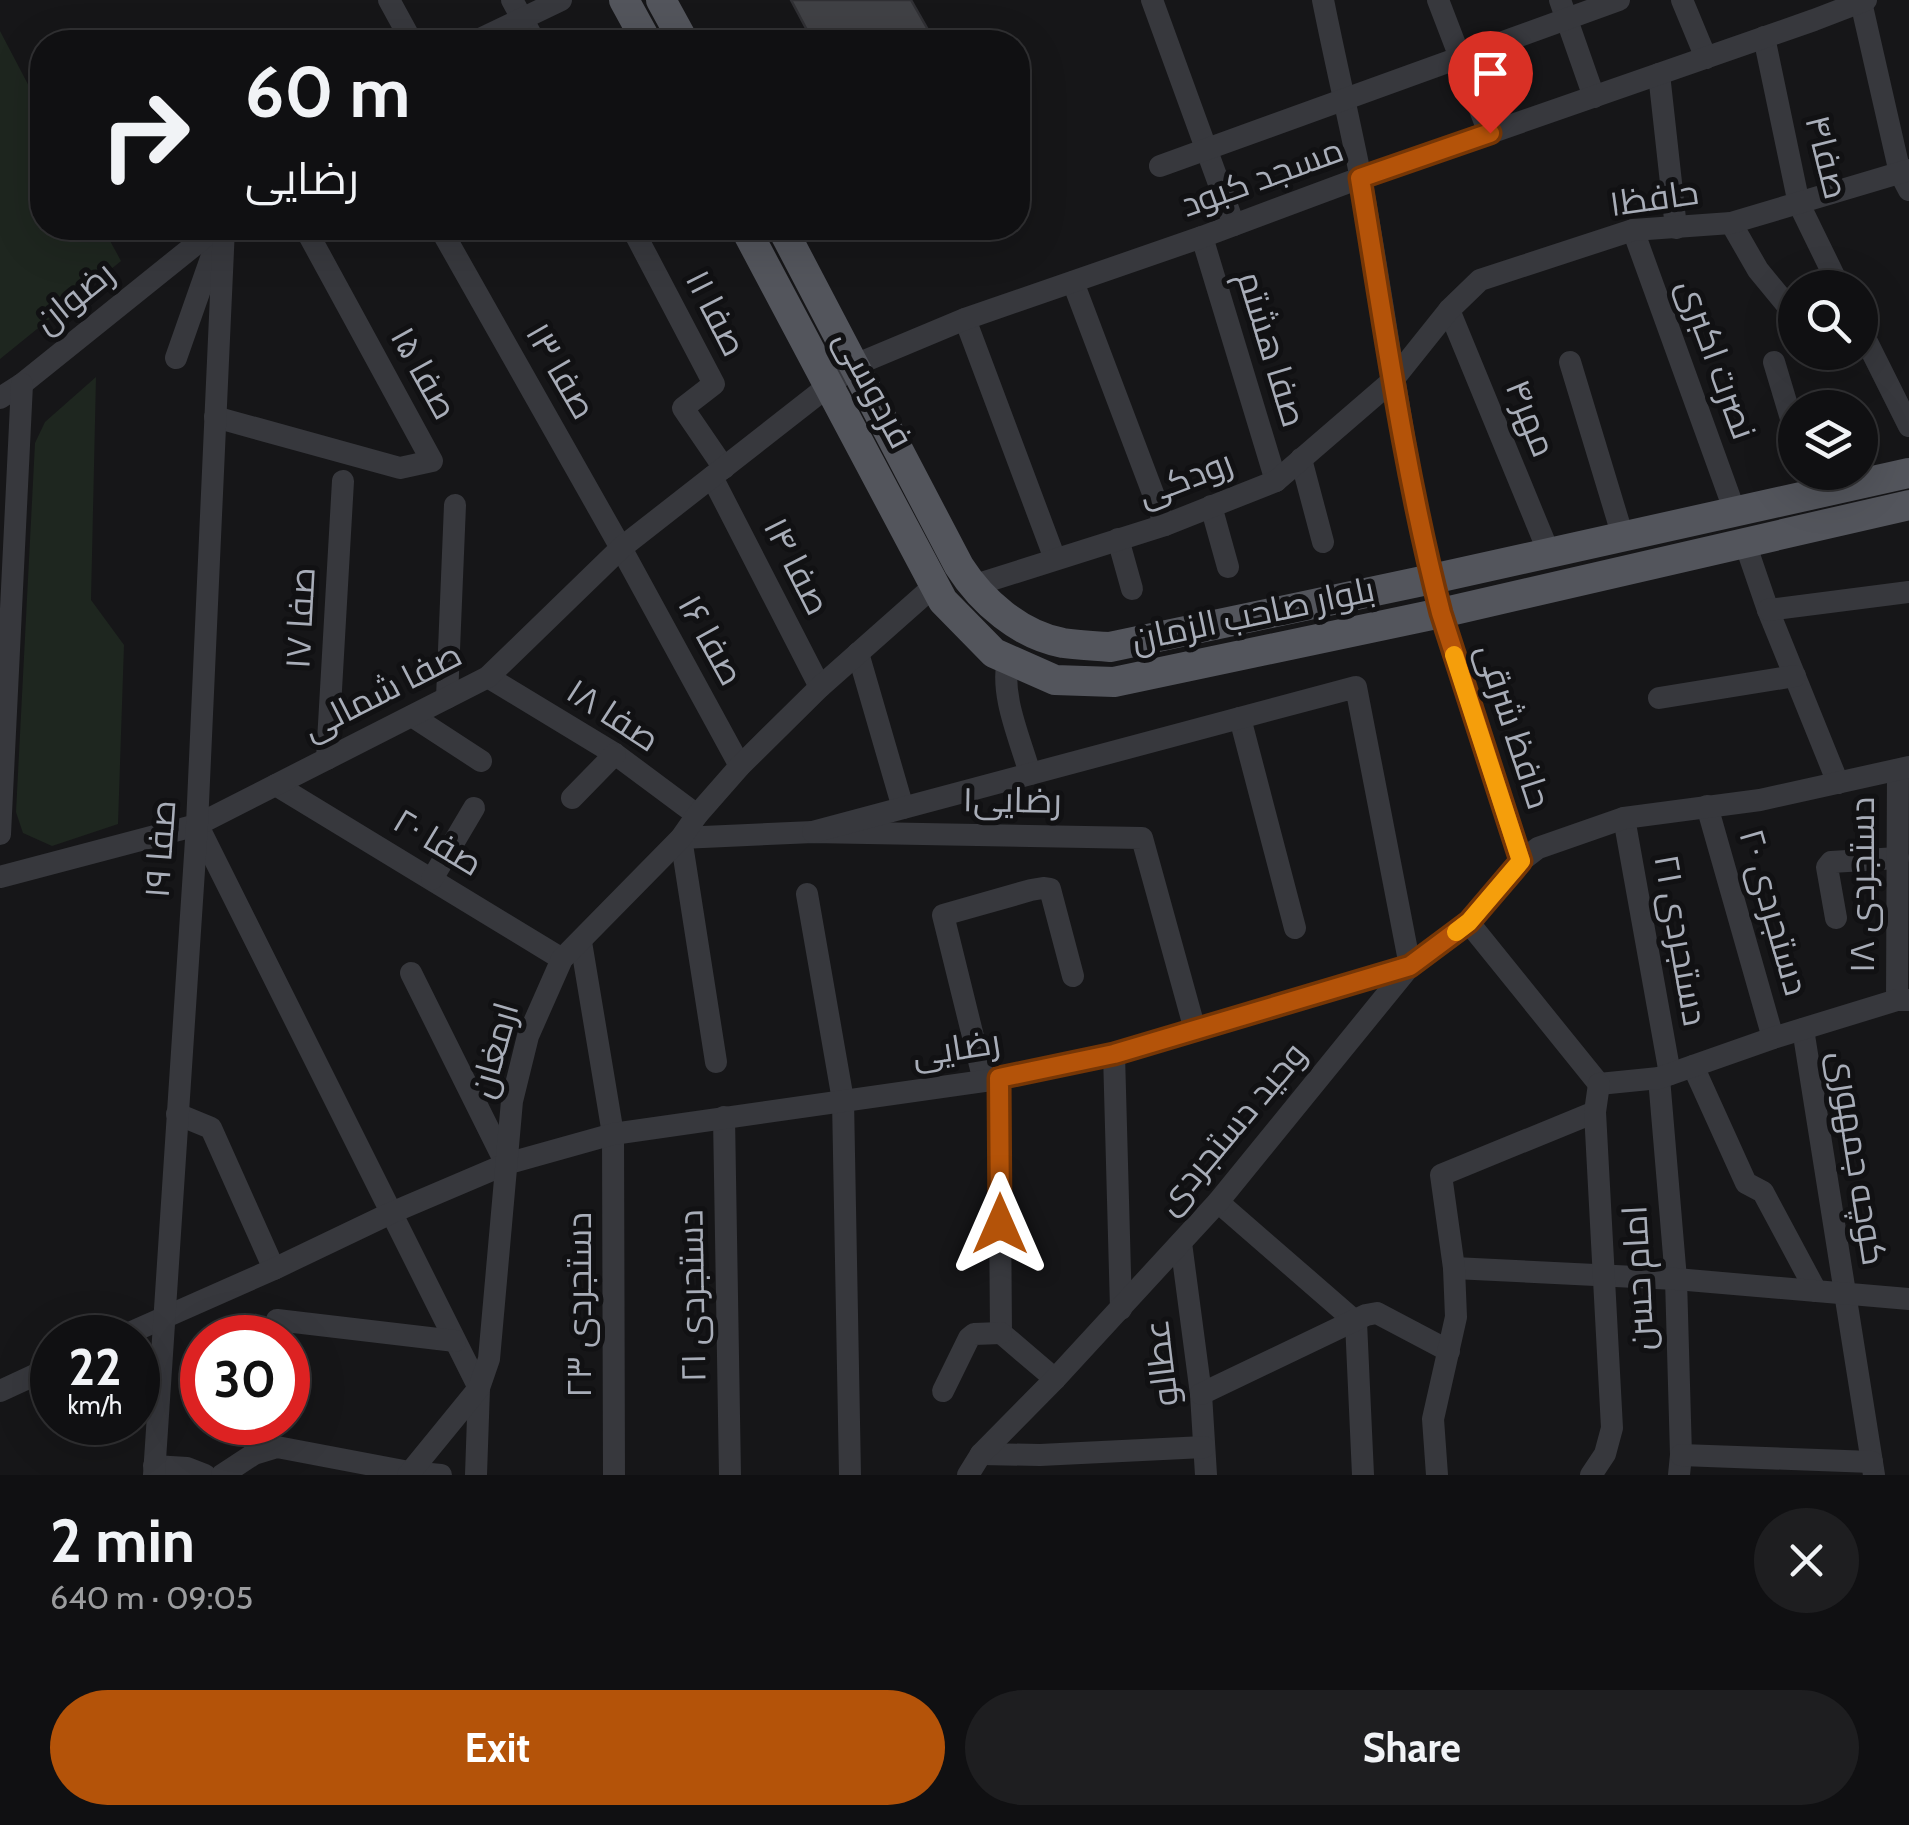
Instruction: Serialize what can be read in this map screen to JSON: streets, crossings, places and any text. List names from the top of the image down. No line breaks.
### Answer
{"streets":{"main road":["فردوسی","بلوار صاحب الزمان"],"street":["صفا۴","مسجد کبود","حافظ۱","رضوان","صفا ۱۱","صفا هشتم","نصرت اکبری","صفا ۱۳","صفا ۱۵","مهر۴","رودکی","صفا ۱۴","صفا ۱۷","صفا ۱۶","صفا شمالی","صفا ۱۸","حافظ شرقی","رضایی۱","صفا ۲۰","صفا ۱۹","دستجردی ۱۸","دستجردی ۲۰","دستجردی ۲۱","رضایی","ارمغان","وحید دستجردی","کوچه جمهوری","امام حسن","دستجردی ۲۳","عطالو"]},"crossings":[["صفا۴","مسجد کبود"],["صفا۴","حافظ۱"],["مسجد کبود","صفا هشتم"],["مسجد کبود","فردوسی"],["مسجد کبود","صفا شمالی"],["حافظ۱","نصرت اکبری"],["حافظ۱","مهر۴"],["حافظ۱","رودکی"],["صفا ۱۱","صفا ۱۴"],["صفا ۱۱","صفا شمالی"],["صفا هشتم","رودکی"],["نصرت اکبری","بلوار صاحب الزمان"],["صفا ۱۳","صفا ۱۶"],["صفا ۱۳","صفا شمالی"],["صفا ۱۵","صفا ۱۹"],["فردوسی","رودکی"],["فردوسی","بلوار صاحب الزمان"],["فردوسی","صفا شمالی"],["فردوسی","ارمغان"],["مهر۴","بلوار صاحب الزمان"],["رودکی","بلوار صاحب الزمان"],["صفا ۱۴","صفا شمالی"],["صفا ۱۴","ارمغان"],["بلوار صاحب الزمان","حافظ شرقی"],["بلوار صاحب الزمان","ارمغان"],["صفا ۱۷","صفا شمالی"],["صفا ۱۶","صفا شمالی"],["صفا ۱۶","ارمغان"],["صفا شمالی","صفا ۱۸"],["صفا شمالی","صفا ۲۰"],["صفا شمالی","صفا ۱۹"],["صفا ۱۸","ارمغان"],["حافظ شرقی","وحید دستجردی"],["رضایی۱","رضایی"],["رضایی۱","ارمغان"],["صفا ۲۰","ارمغان"],["دستجردی ۱۸","وحید دستجردی"],["دستجردی ۲۰","وحید دستجردی"],["دستجردی ۲۱","رضایی"],["دستجردی ۲۱","وحید دستجردی"],["دستجردی ۲۱","امام حسن"],["رضایی","ارمغان"],["رضایی","وحید دستجردی"],["رضایی","دستجردی ۲۳"],["ارمغان","دستجردی ۲۳"],["وحید دستجردی","عطالو"]],"page":{"turn":["60 m","رضایی"],"speed":"22 km/h","limit":"30","heading":["2 min","640 m · 09:05"],"buttons":["Exit","Share"]}}
